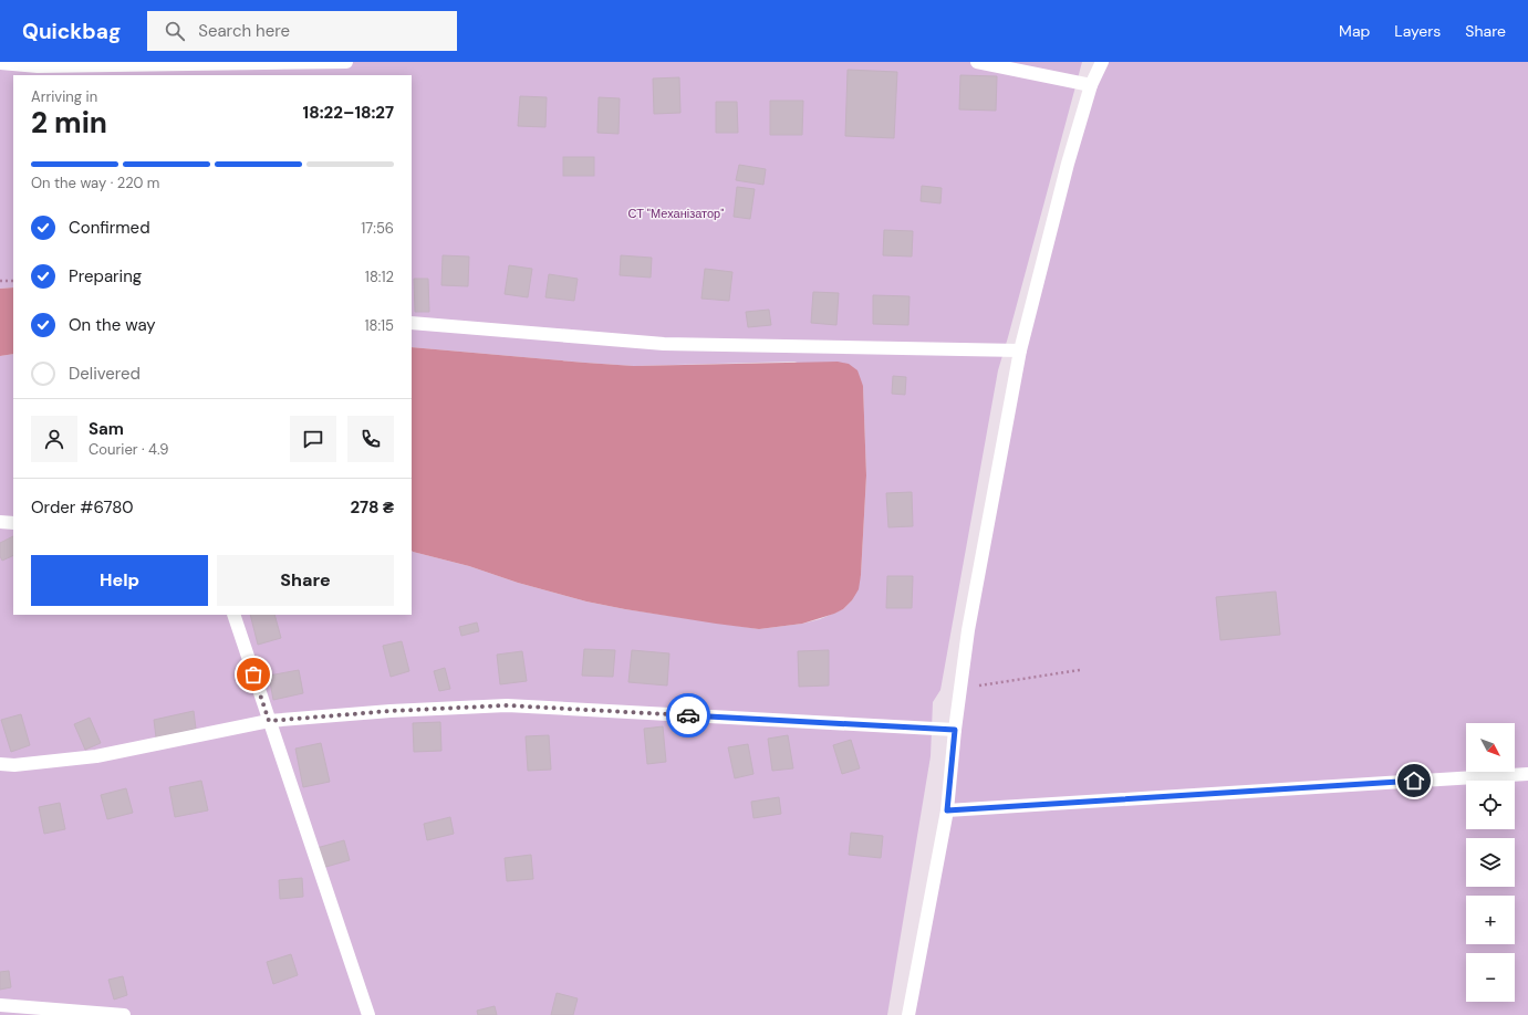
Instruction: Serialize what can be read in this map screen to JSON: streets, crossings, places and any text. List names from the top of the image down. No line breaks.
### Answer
{"parks":["СТ \"Механізатор\""],"north":"bottom right","page":{"header":"Quickbag","search":"Search here","nav":["Map","Layers","Share"],"heading":["2 min","Arriving in","18:22–18:27"],"panel":["Sam","Courier · 4.9","Order #6780","278 ₴"],"bar":"On the way · 220 m","list":[["Confirmed","17:56"],["Preparing","18:12"],["On the way","18:15"],"Delivered"],"buttons":["Help","Share"],"map_buttons":["+","−"]}}
